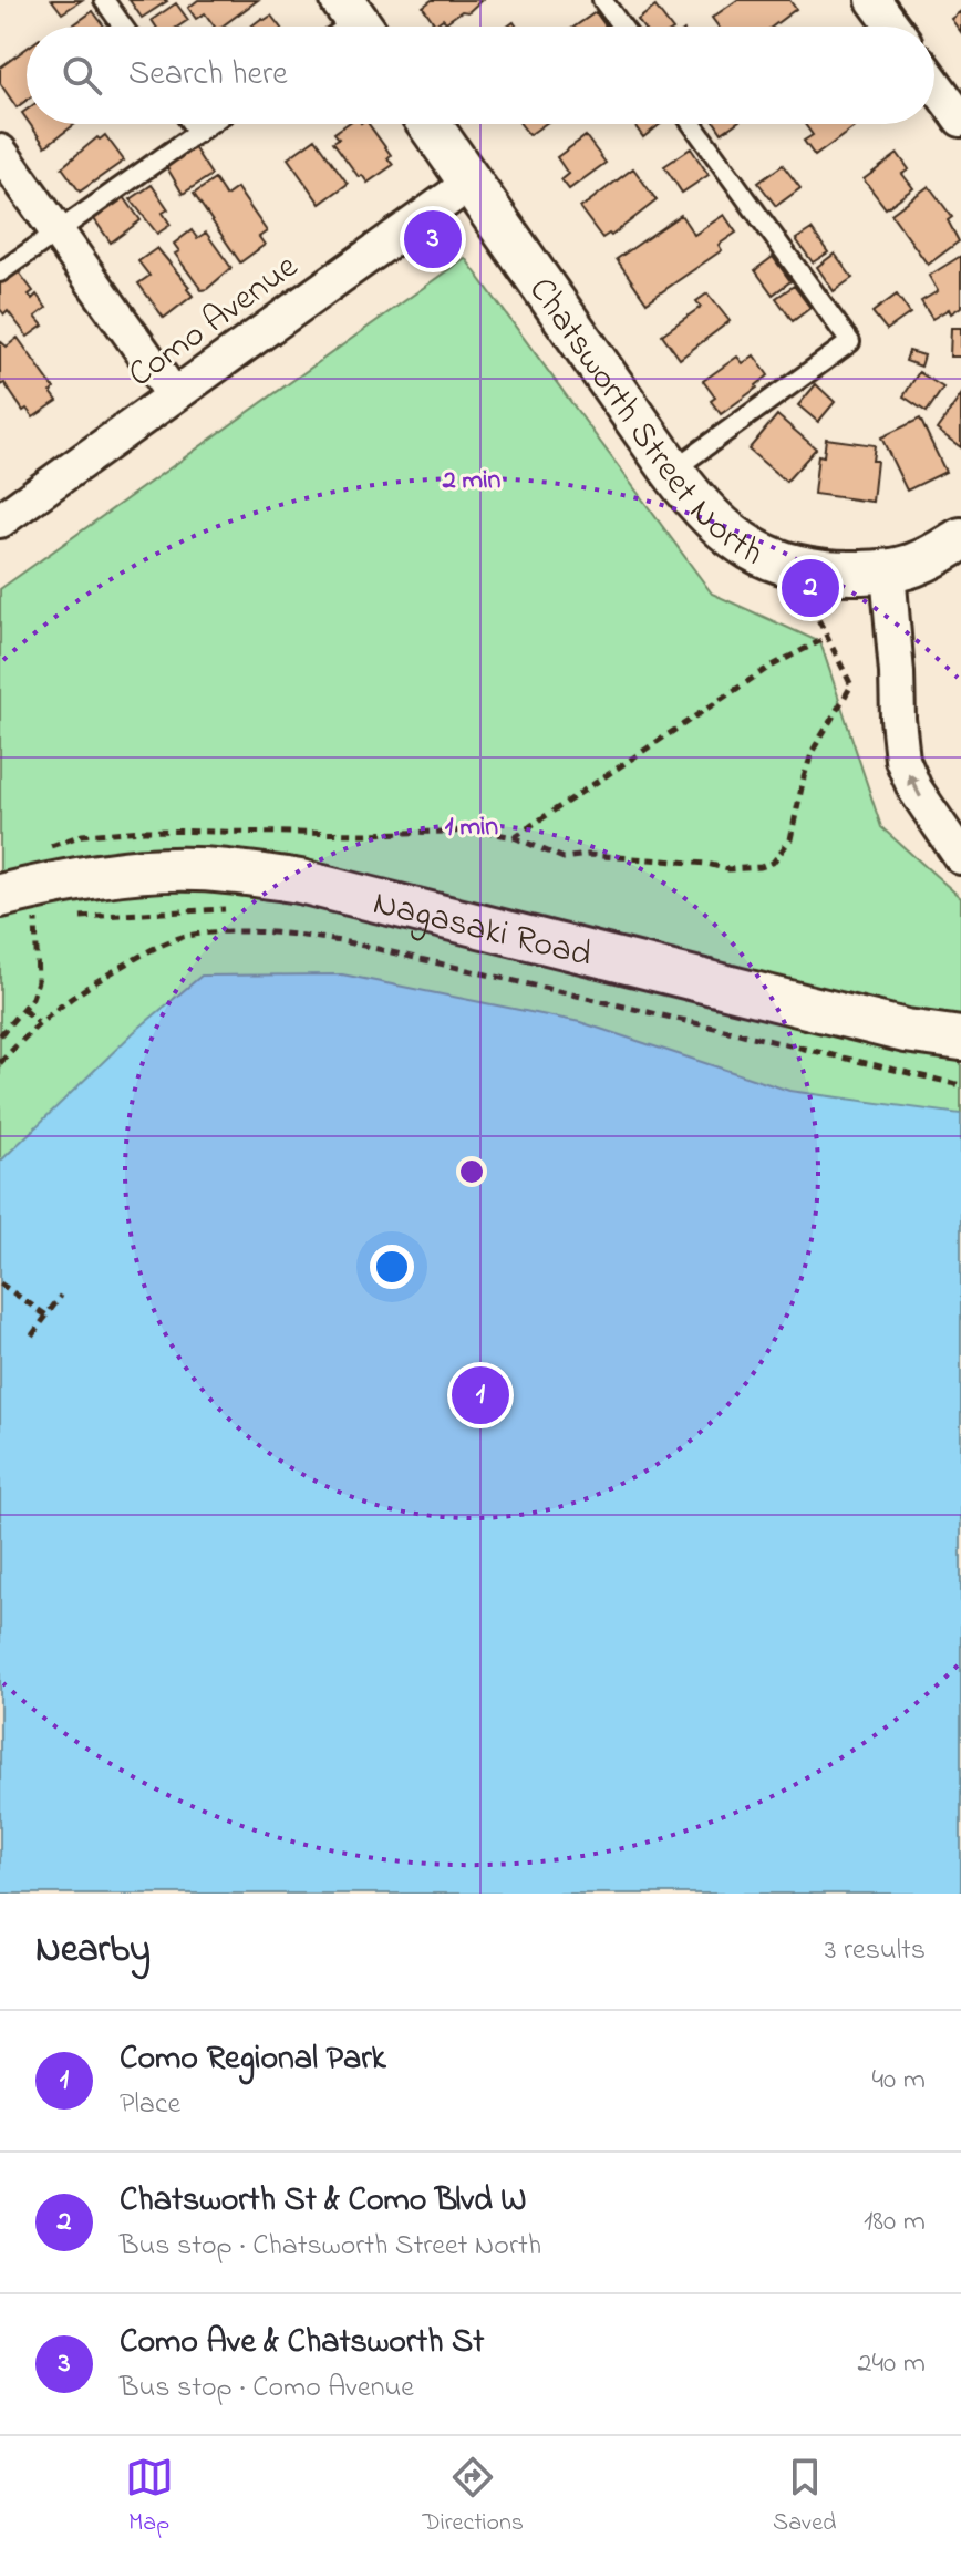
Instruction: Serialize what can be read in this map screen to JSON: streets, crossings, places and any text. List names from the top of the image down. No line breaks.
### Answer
{"streets":{"street":["Como Avenue","Chatsworth Street North","Nagasaki Road"]},"crossings":[["Como Avenue","Chatsworth Street North"]],"page":{"search":"Search here","pins":["3","2","1"],"heading":["Nearby","3 results"],"list":[{"mark":"1","name":"Como Regional Park","note":"Place","value":"40 m"},{"mark":"2","name":"Chatsworth St & Como Blvd W","note":"Bus stop · Chatsworth Street North","value":"180 m"},{"mark":"3","name":"Como Ave & Chatsworth St","note":"Bus stop · Como Avenue","value":"240 m"}],"nav":["Map","Directions","Saved"]},"rings":["2 min","1 min"]}
